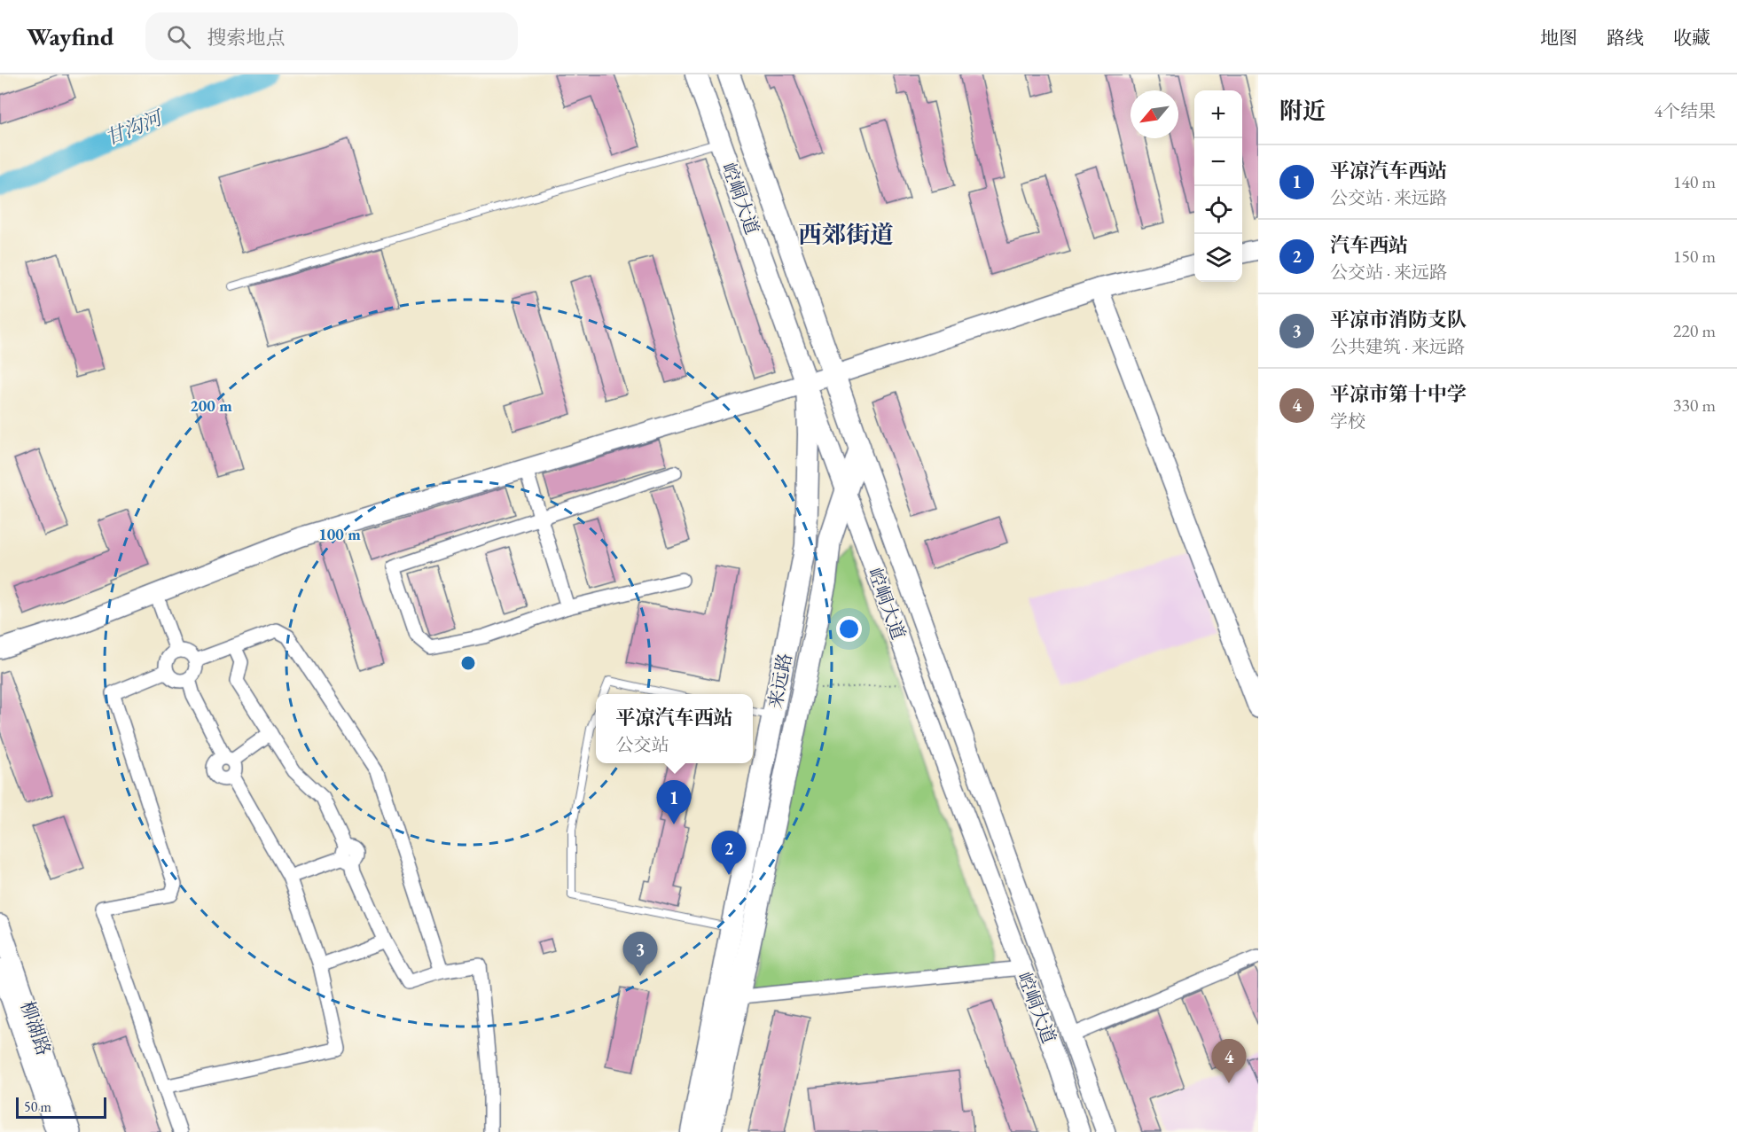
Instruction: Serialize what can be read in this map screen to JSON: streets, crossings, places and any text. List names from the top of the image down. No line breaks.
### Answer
{"streets":{"main road":["崆峒大道","来远路","柳湖路"]},"crossings":[["崆峒大道","来远路"]],"districts":["西郊街道"],"water":["甘沟河"],"scale_bar":"50 m","north":"bottom left","page":{"header":"Wayfind","search":"搜索地点","nav":["地图","路线","收藏"],"heading":["附近","4个结果"],"map_buttons":["+","−"],"list":[{"mark":"1","name":"平凉汽车西站","note":"公交站 · 来远路","value":"140 m"},{"mark":"2","name":"汽车西站","note":"公交站 · 来远路","value":"150 m"},{"mark":"3","name":"平凉市消防支队","note":"公共建筑 · 来远路","value":"220 m"},{"mark":"4","name":"平凉市第十中学","note":"学校","value":"330 m"}],"popup":["平凉汽车西站","公交站"],"pins":["1","2","3","4"],"scale":"50 m"},"rings":["200 m","100 m"]}
